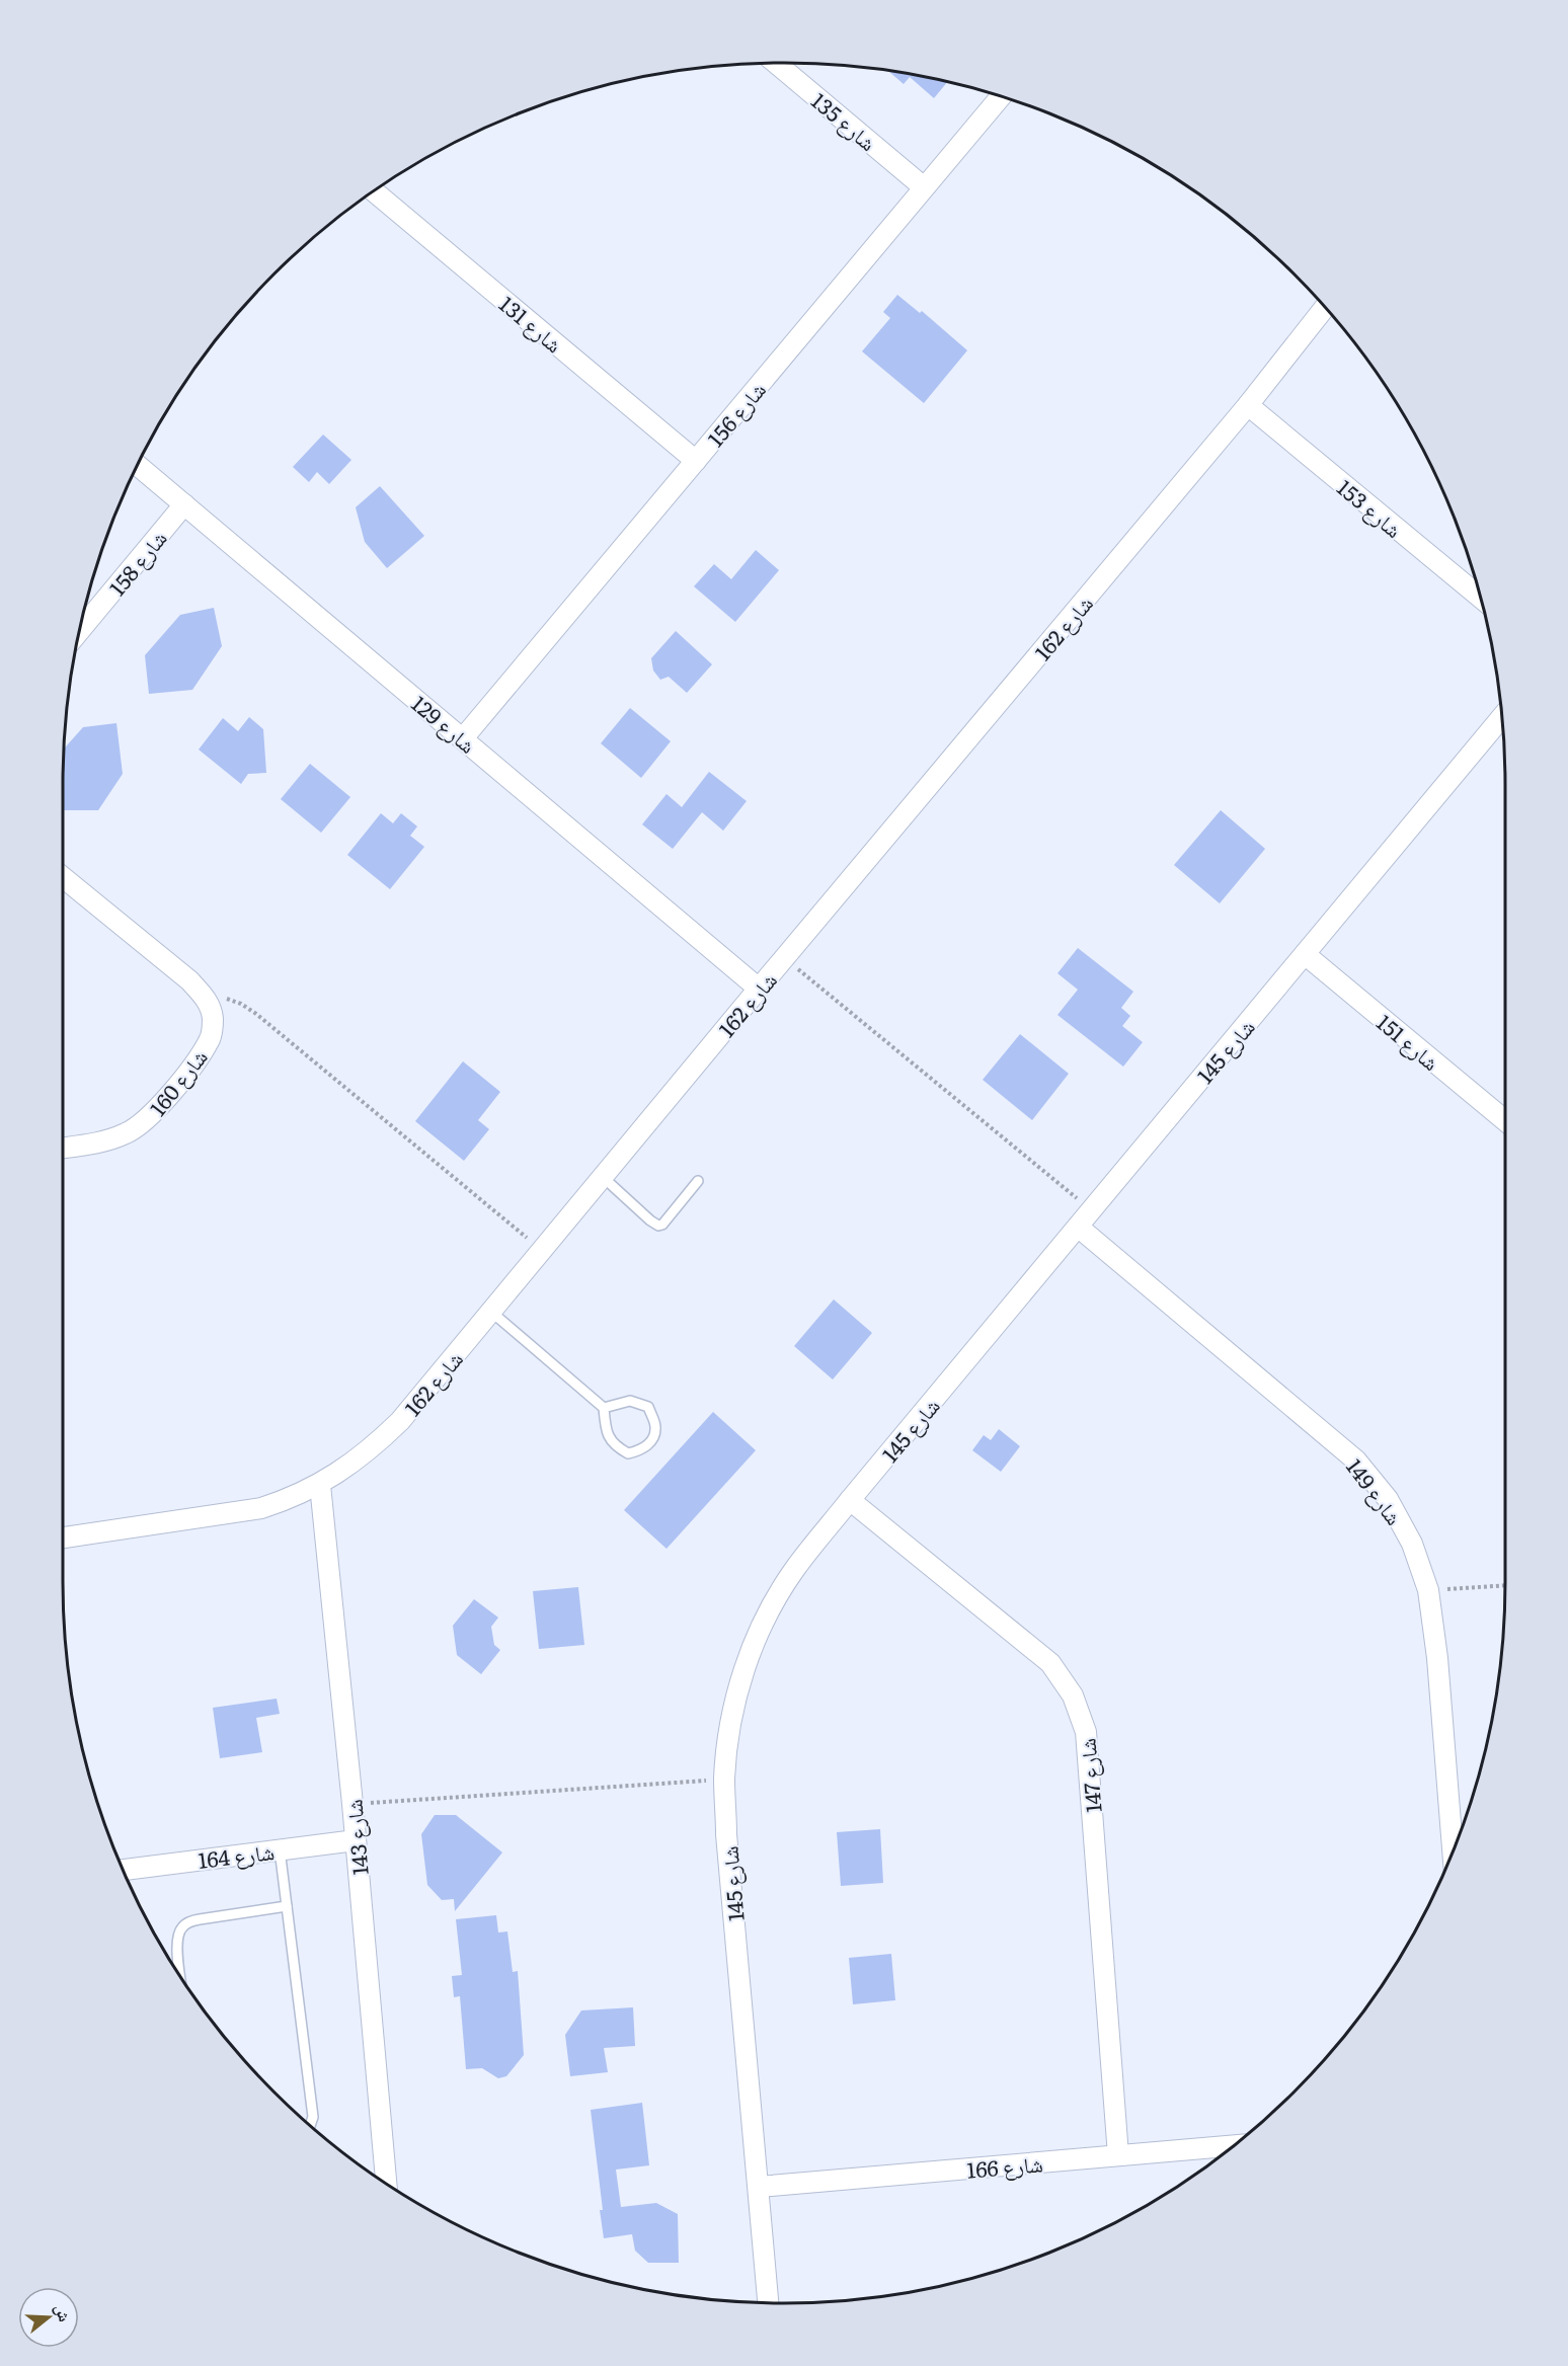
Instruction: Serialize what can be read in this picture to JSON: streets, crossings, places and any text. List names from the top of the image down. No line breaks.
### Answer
{"streets":{"street":["شارع 135","شارع 131","شارع 156","شارع 153","شارع 158","شارع 162","شارع 129","شارع 151","شارع 145","شارع 160","شارع 149","شارع 147","شارع 143","شارع 164","شارع 166"]},"crossings":[["شارع 135","شارع 156"],["شارع 131","شارع 156"],["شارع 156","شارع 129"],["شارع 153","شارع 162"],["شارع 158","شارع 129"],["شارع 162","شارع 129"],["شارع 162","شارع 143"],["شارع 151","شارع 145"],["شارع 145","شارع 149"],["شارع 145","شارع 147"],["شارع 145","شارع 166"],["شارع 147","شارع 166"],["شارع 143","شارع 164"]],"north":"right"}
